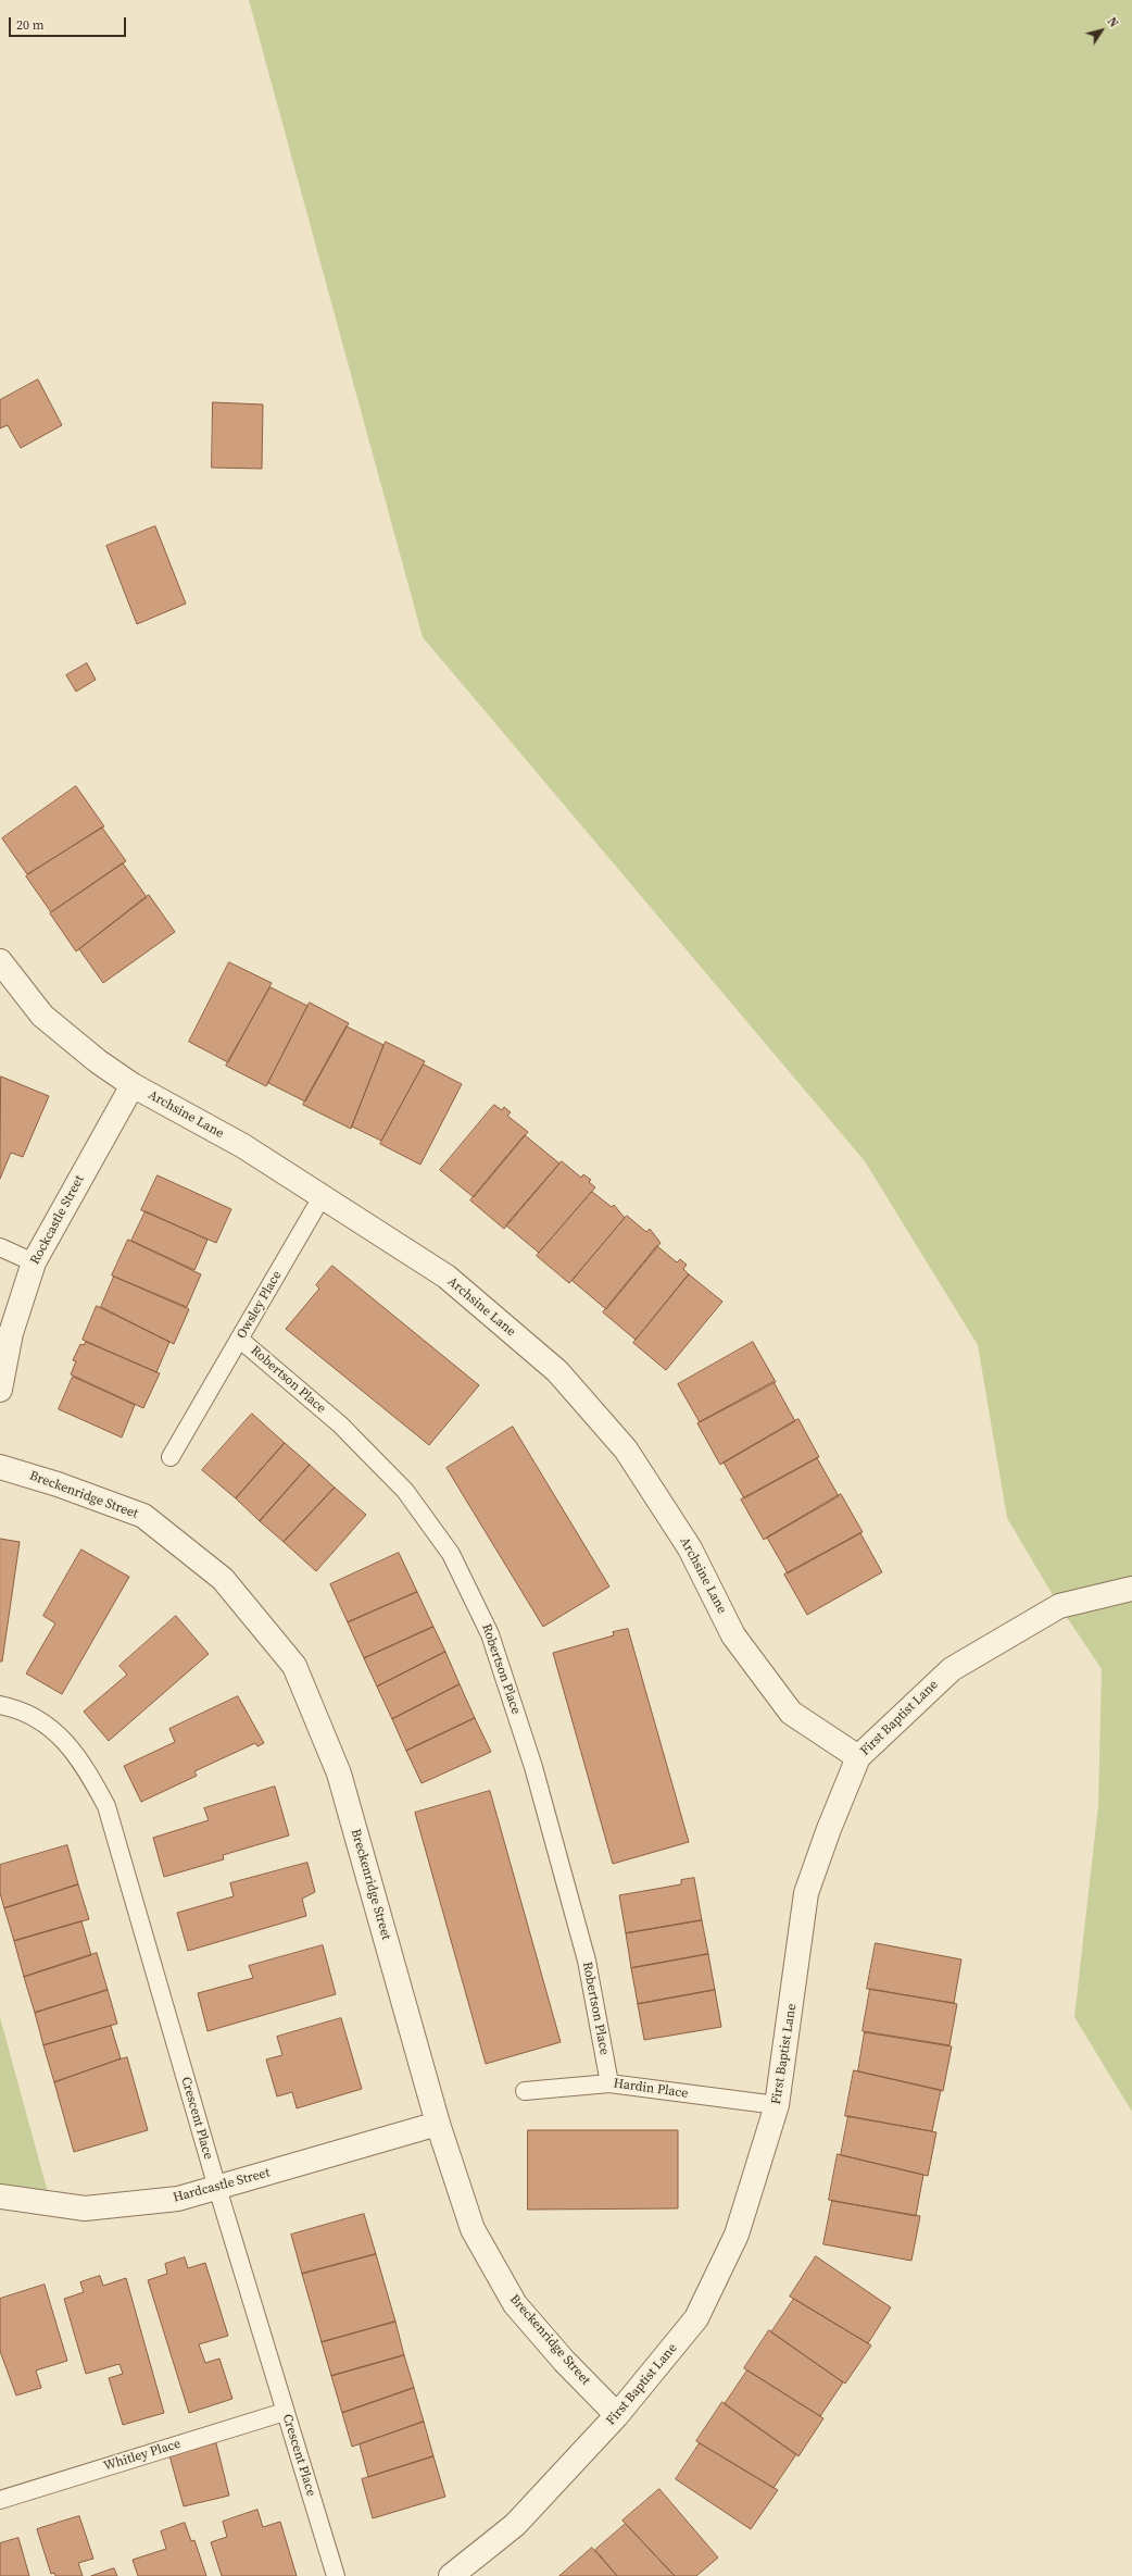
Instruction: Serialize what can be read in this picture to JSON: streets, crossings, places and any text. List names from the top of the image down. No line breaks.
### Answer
{"streets":{"street":["Archsine Lane","Rockcastle Street","Breckenridge Street","First Baptist Lane","Hardcastle Street"],"lane":["Owsley Place","Robertson Place","Hardin Place","Crescent Place","Whitley Place"]},"crossings":[["Archsine Lane","Rockcastle Street"],["Archsine Lane","Owsley Place"],["Archsine Lane","First Baptist Lane"],["Owsley Place","Robertson Place"],["Robertson Place","Hardin Place"],["Breckenridge Street","First Baptist Lane"],["Breckenridge Street","Hardcastle Street"],["First Baptist Lane","Hardin Place"],["Crescent Place","Hardcastle Street"],["Crescent Place","Whitley Place"]],"scale_bar":"20 m","north":"top right"}
